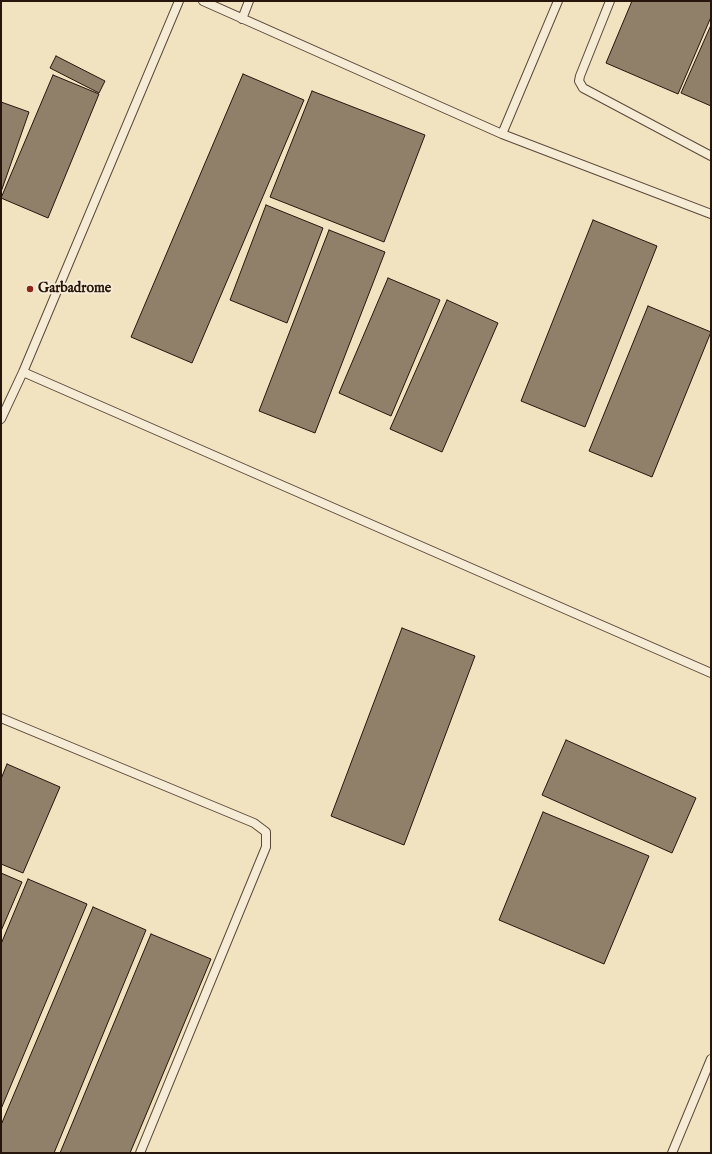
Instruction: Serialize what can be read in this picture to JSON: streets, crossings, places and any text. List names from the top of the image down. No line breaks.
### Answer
{"places":["Garbadrome"]}
